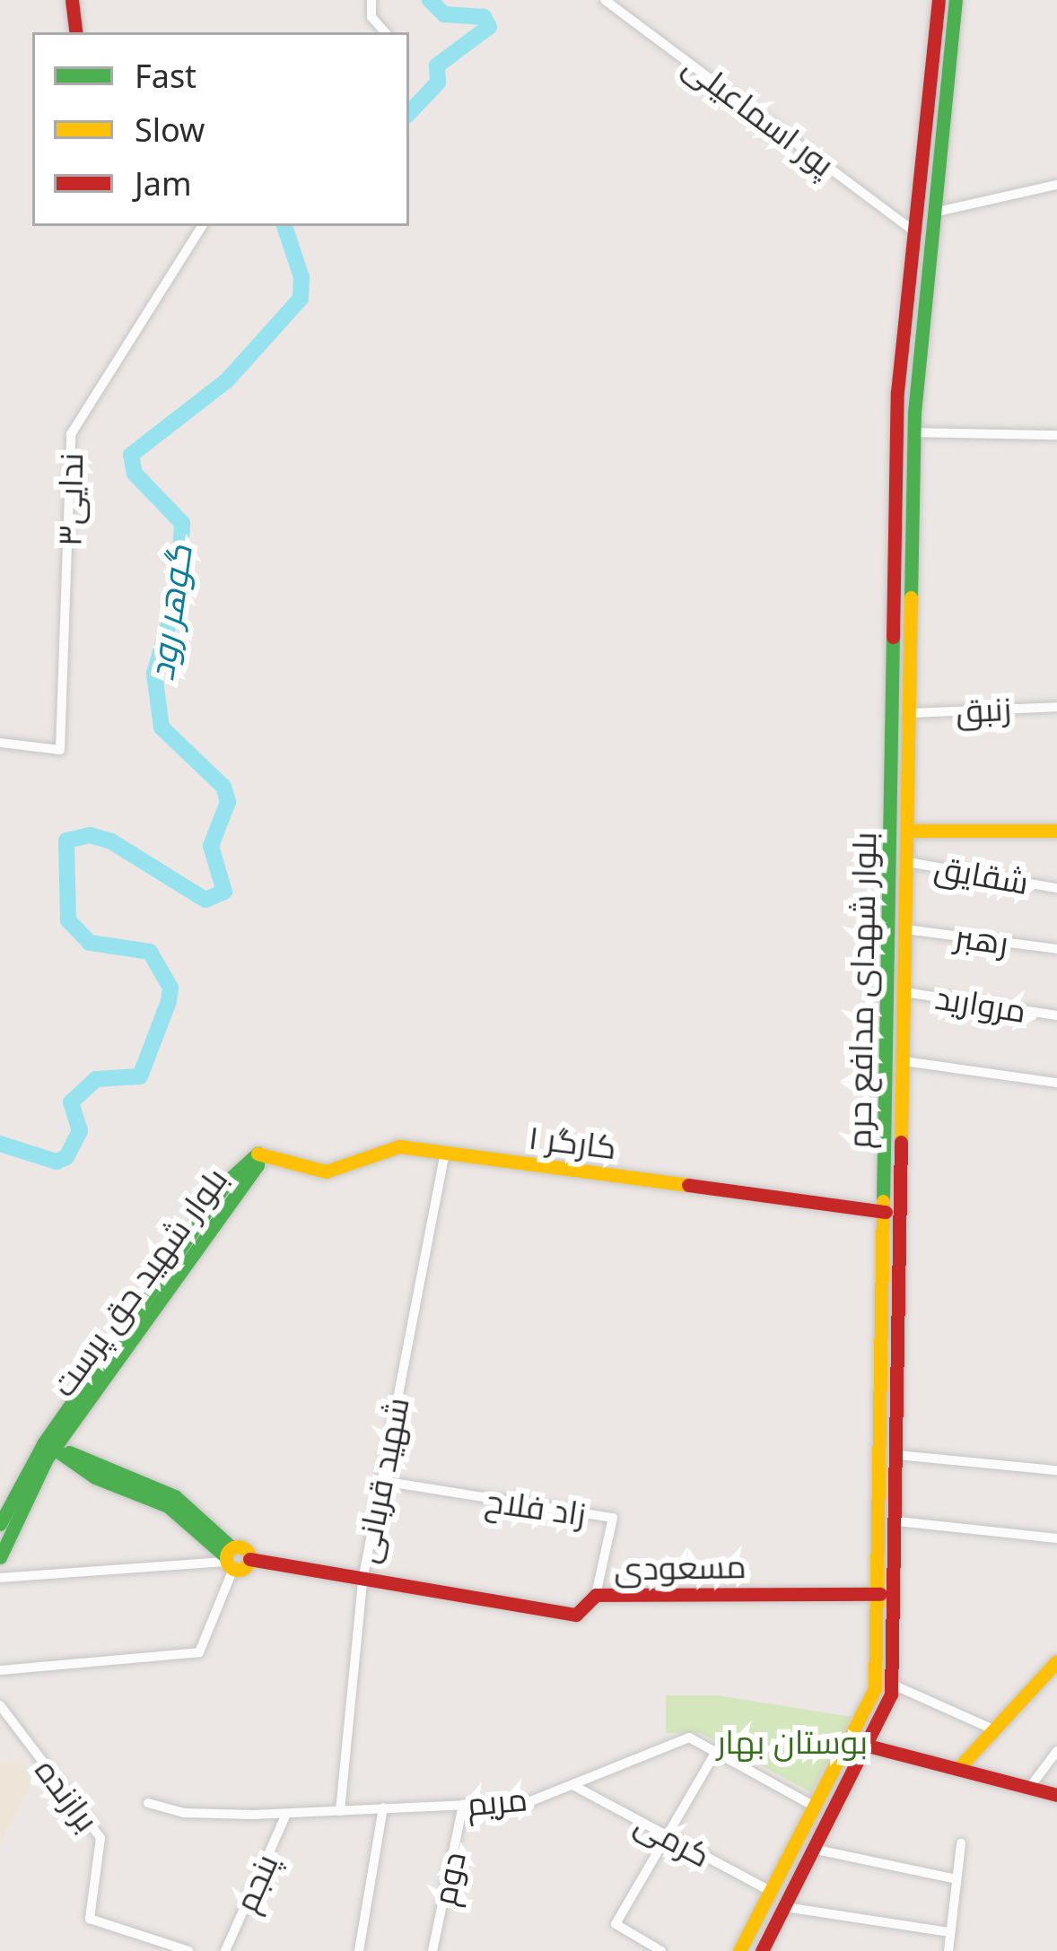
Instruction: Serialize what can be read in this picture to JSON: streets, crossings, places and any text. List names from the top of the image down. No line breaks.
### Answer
{"streets":{"main road":["بلوار شهدای مدافع حرم","کارگر ۱","بلوار شهید حق پرست","مسعودی"],"street":["پور اسماعیلی","ندایی۳","زنبق","شقایق","رهبر","مروارید","شهید قربانی","زاد فلاح","برازنده","مریم","کرمی","دوم","پنجم"]},"crossings":[["پور اسماعیلی","بلوار شهدای مدافع حرم"],["زنبق","بلوار شهدای مدافع حرم"],["شقایق","بلوار شهدای مدافع حرم"],["رهبر","بلوار شهدای مدافع حرم"],["بلوار شهدای مدافع حرم","مروارید"],["بلوار شهدای مدافع حرم","کارگر ۱"],["بلوار شهدای مدافع حرم","مسعودی"],["بلوار شهدای مدافع حرم","مریم"],["بلوار شهدای مدافع حرم","کرمی"],["کارگر ۱","بلوار شهید حق پرست"],["کارگر ۱","شهید قربانی"],["شهید قربانی","زاد فلاح"],["شهید قربانی","مسعودی"],["شهید قربانی","مریم"],["زاد فلاح","مسعودی"],["مریم","کرمی"],["مریم","دوم"],["مریم","پنجم"]],"water":["گوهر رود"],"parks":["بوستان بهار"],"legend":["Fast","Slow","Jam"]}
